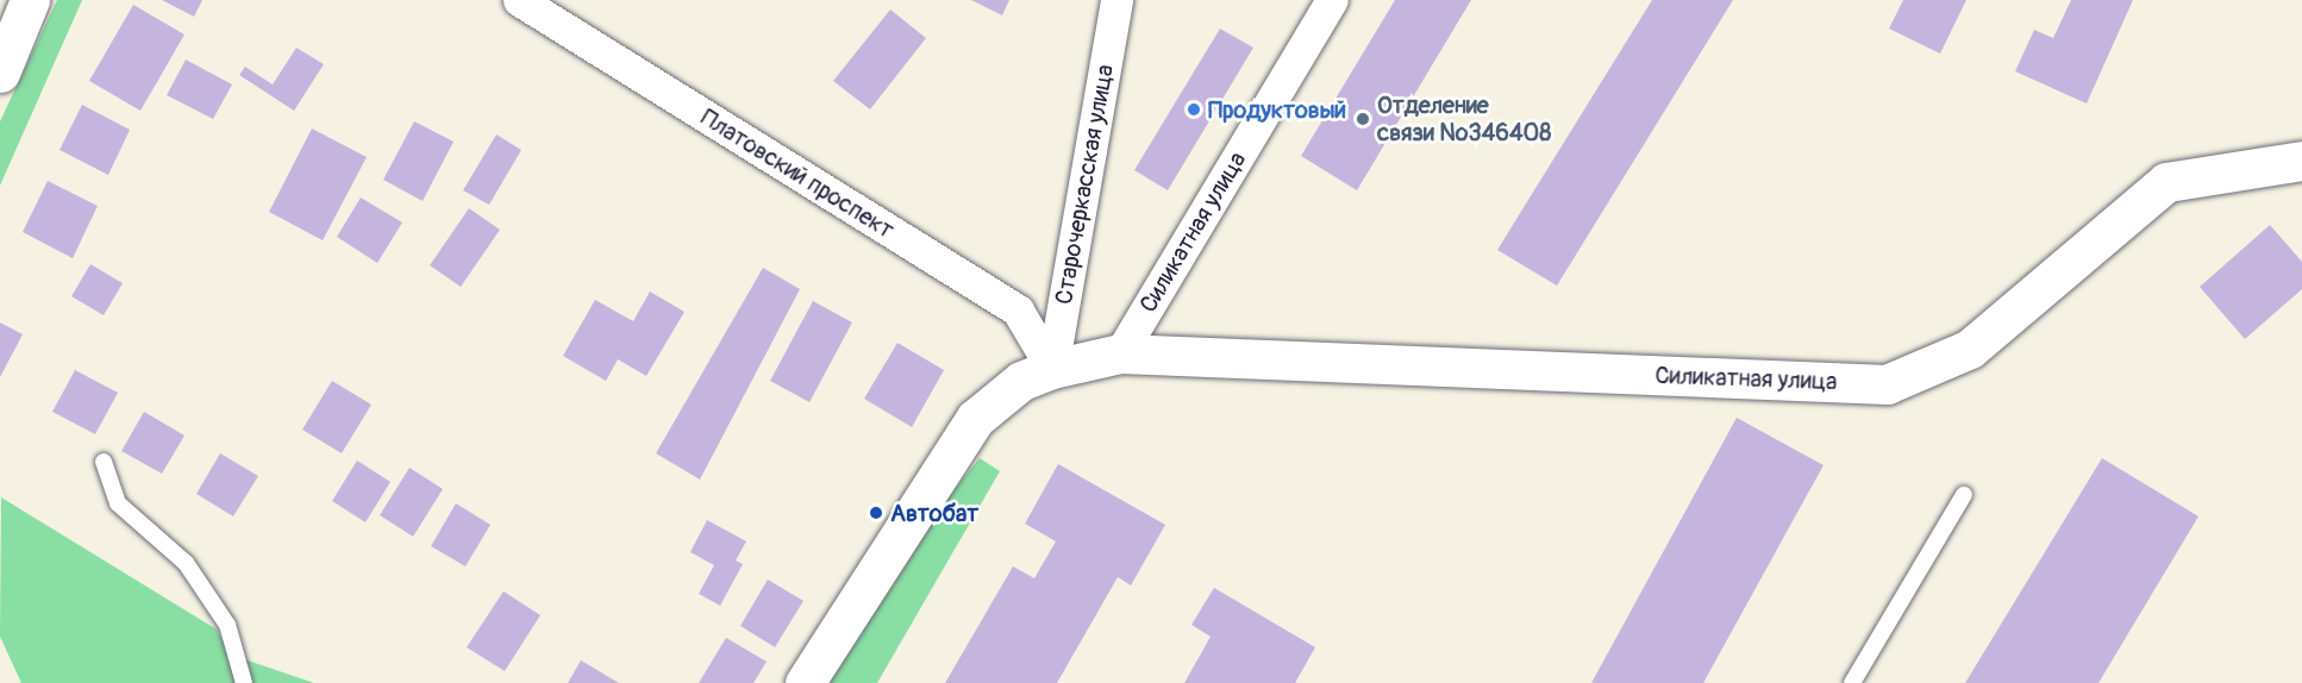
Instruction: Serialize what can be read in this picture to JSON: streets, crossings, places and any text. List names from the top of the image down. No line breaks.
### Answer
{"streets":{"street":["Платовский проспект","Старочеркасская улица","Силикатная улица"]},"crossings":[["Платовский проспект","Старочеркасская улица"],["Платовский проспект","Силикатная улица"],["Старочеркасская улица","Силикатная улица"]],"places":["Продуктовый","Отделение связи №346408","Автобат"]}
